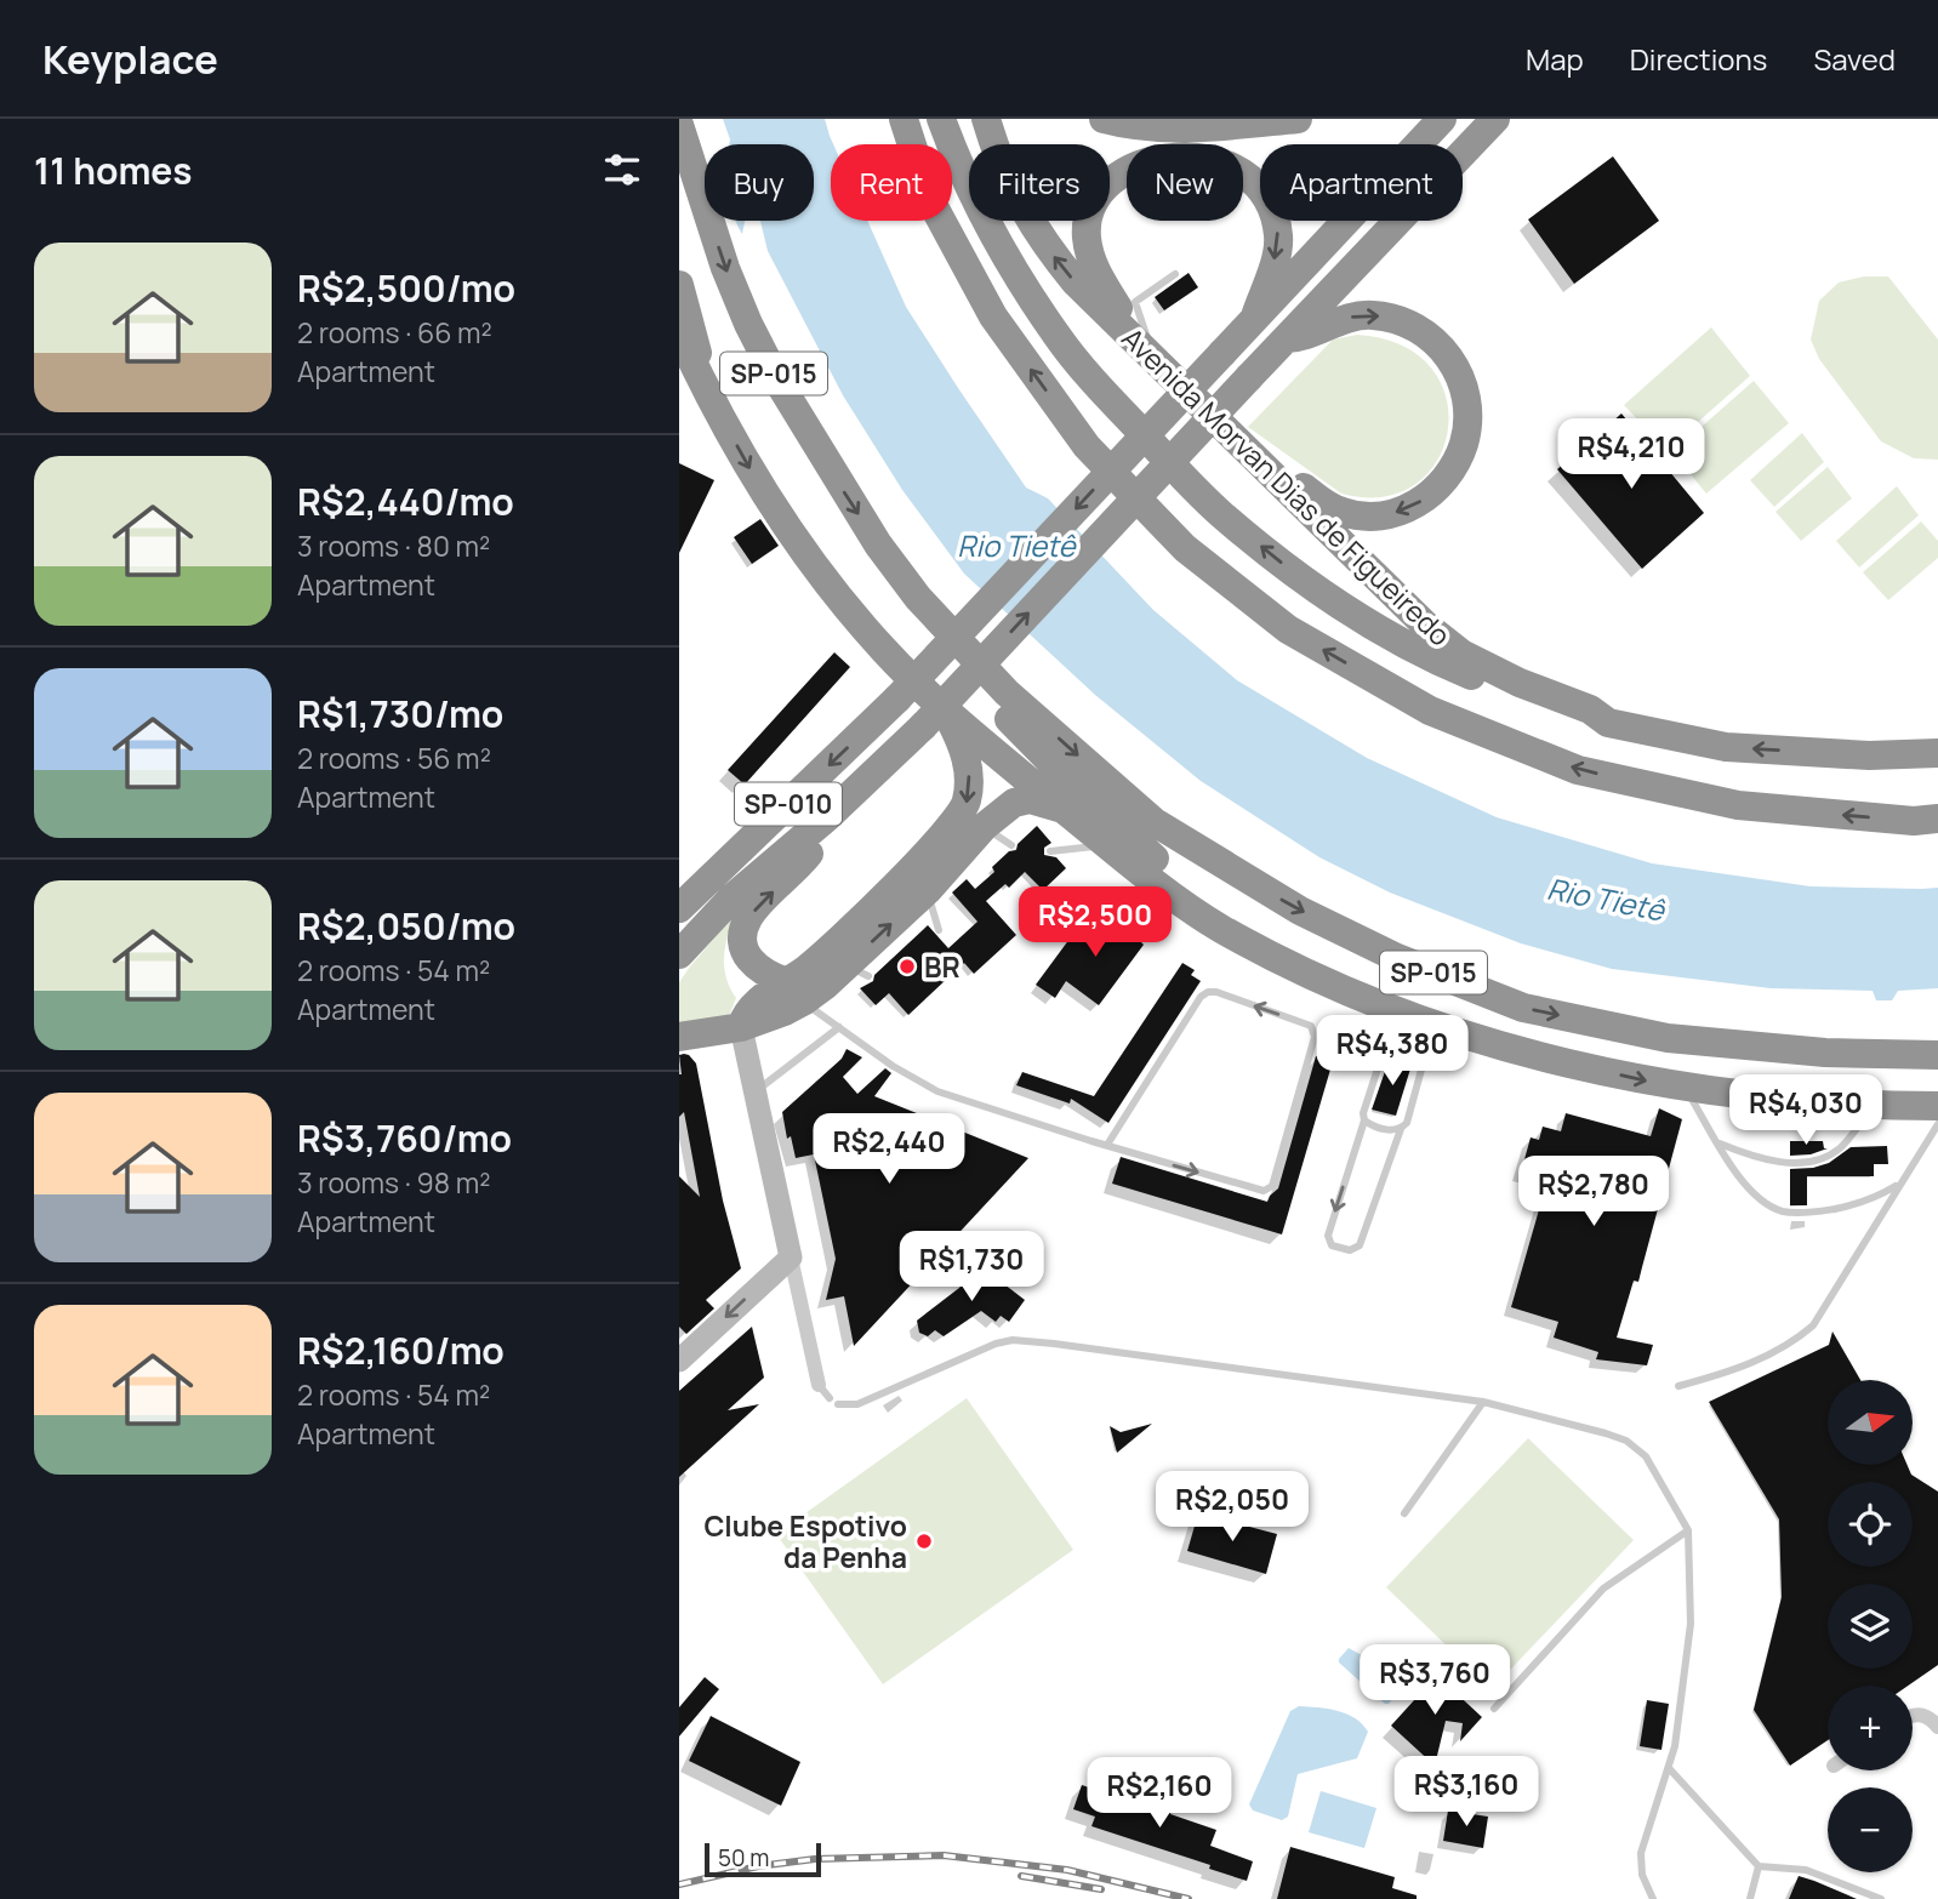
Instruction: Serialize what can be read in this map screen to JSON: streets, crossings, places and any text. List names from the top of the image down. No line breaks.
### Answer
{"streets":{"highway":["SP-015","Avenida Morvan Dias de Figueiredo","SP-010"]},"water":["Rio Tietê"],"places":["BR","Clube Espotivo da Penha"],"scale_bar":"50 m","north":"right","page":{"header":"Keyplace","nav":["Map","Directions","Saved"],"heading":"11 homes","chip":["Buy","Rent","Filters","New","Apartment"],"list":[{"name":"R$2,500/mo","note":"2 rooms · 66 m² · Apartment"},{"name":"R$2,440/mo","note":"3 rooms · 80 m² · Apartment"},{"name":"R$1,730/mo","note":"2 rooms · 56 m² · Apartment"},{"name":"R$2,050/mo","note":"2 rooms · 54 m² · Apartment"},{"name":"R$3,760/mo","note":"3 rooms · 98 m² · Apartment"},{"name":"R$2,160/mo","note":"2 rooms · 54 m² · Apartment"}],"price":["R$4,210","R$2,500","R$4,380","R$4,030","R$2,440","R$2,780","R$1,730","R$2,050","R$3,760","R$3,160","R$2,160"],"map_buttons":["+","−"],"scale":"50 m"}}
